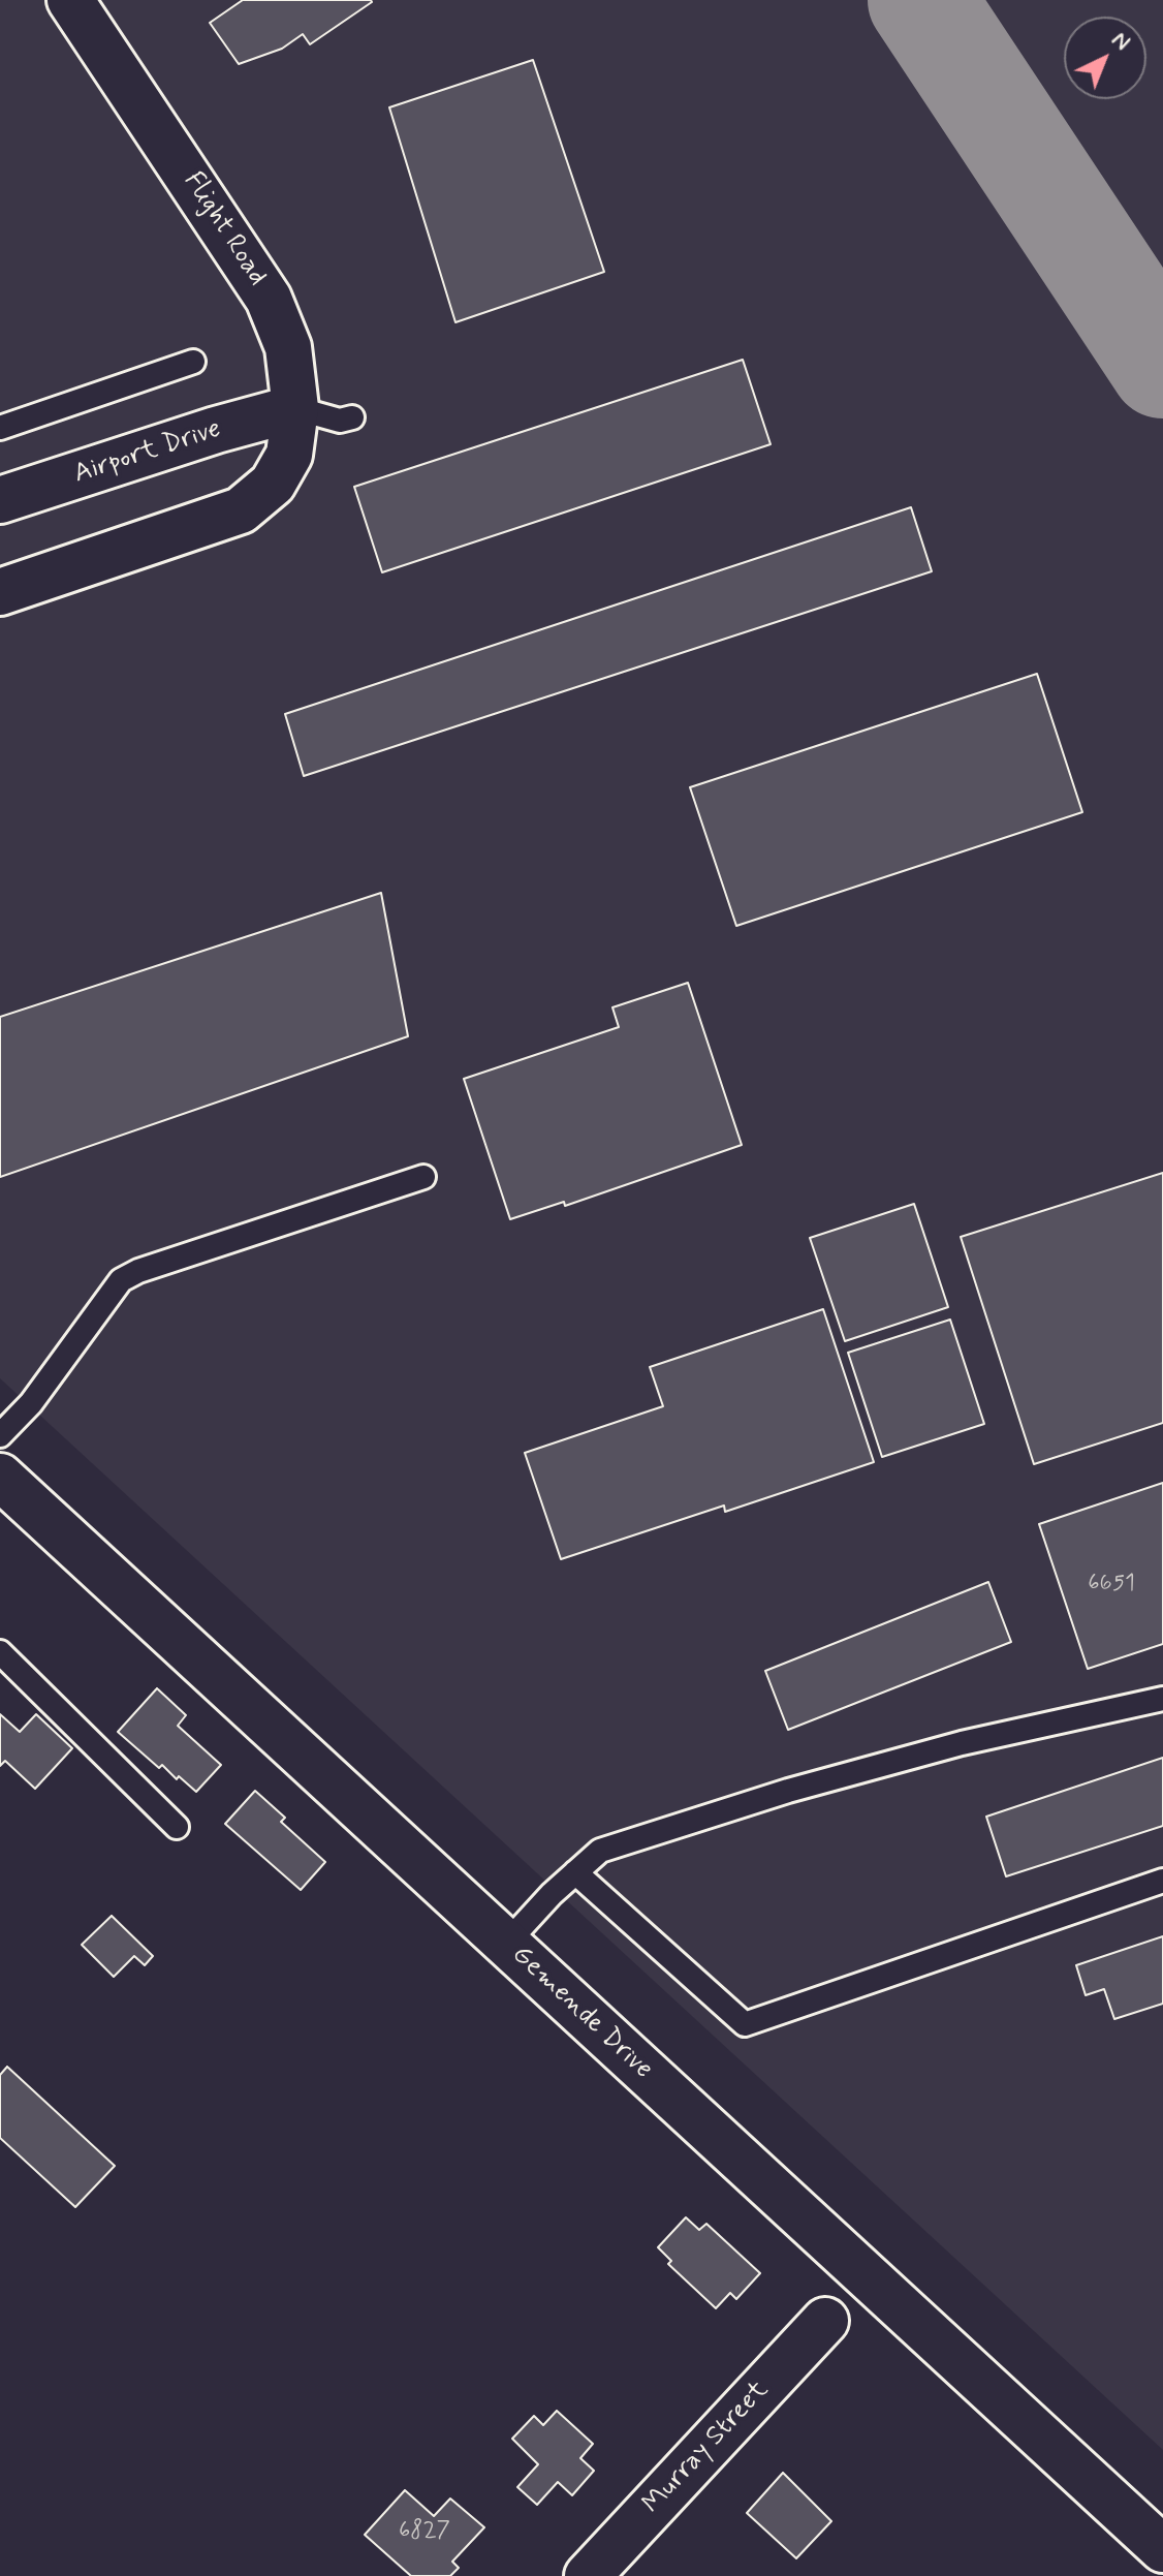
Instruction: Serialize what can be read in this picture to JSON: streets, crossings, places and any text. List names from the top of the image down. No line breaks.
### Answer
{"streets":{"street":["Flight Road","Airport Drive","Gemende Drive","Murray Street"]},"crossings":[["Flight Road","Airport Drive"]],"house_numbers":["6651","6827"],"north":"top right"}
